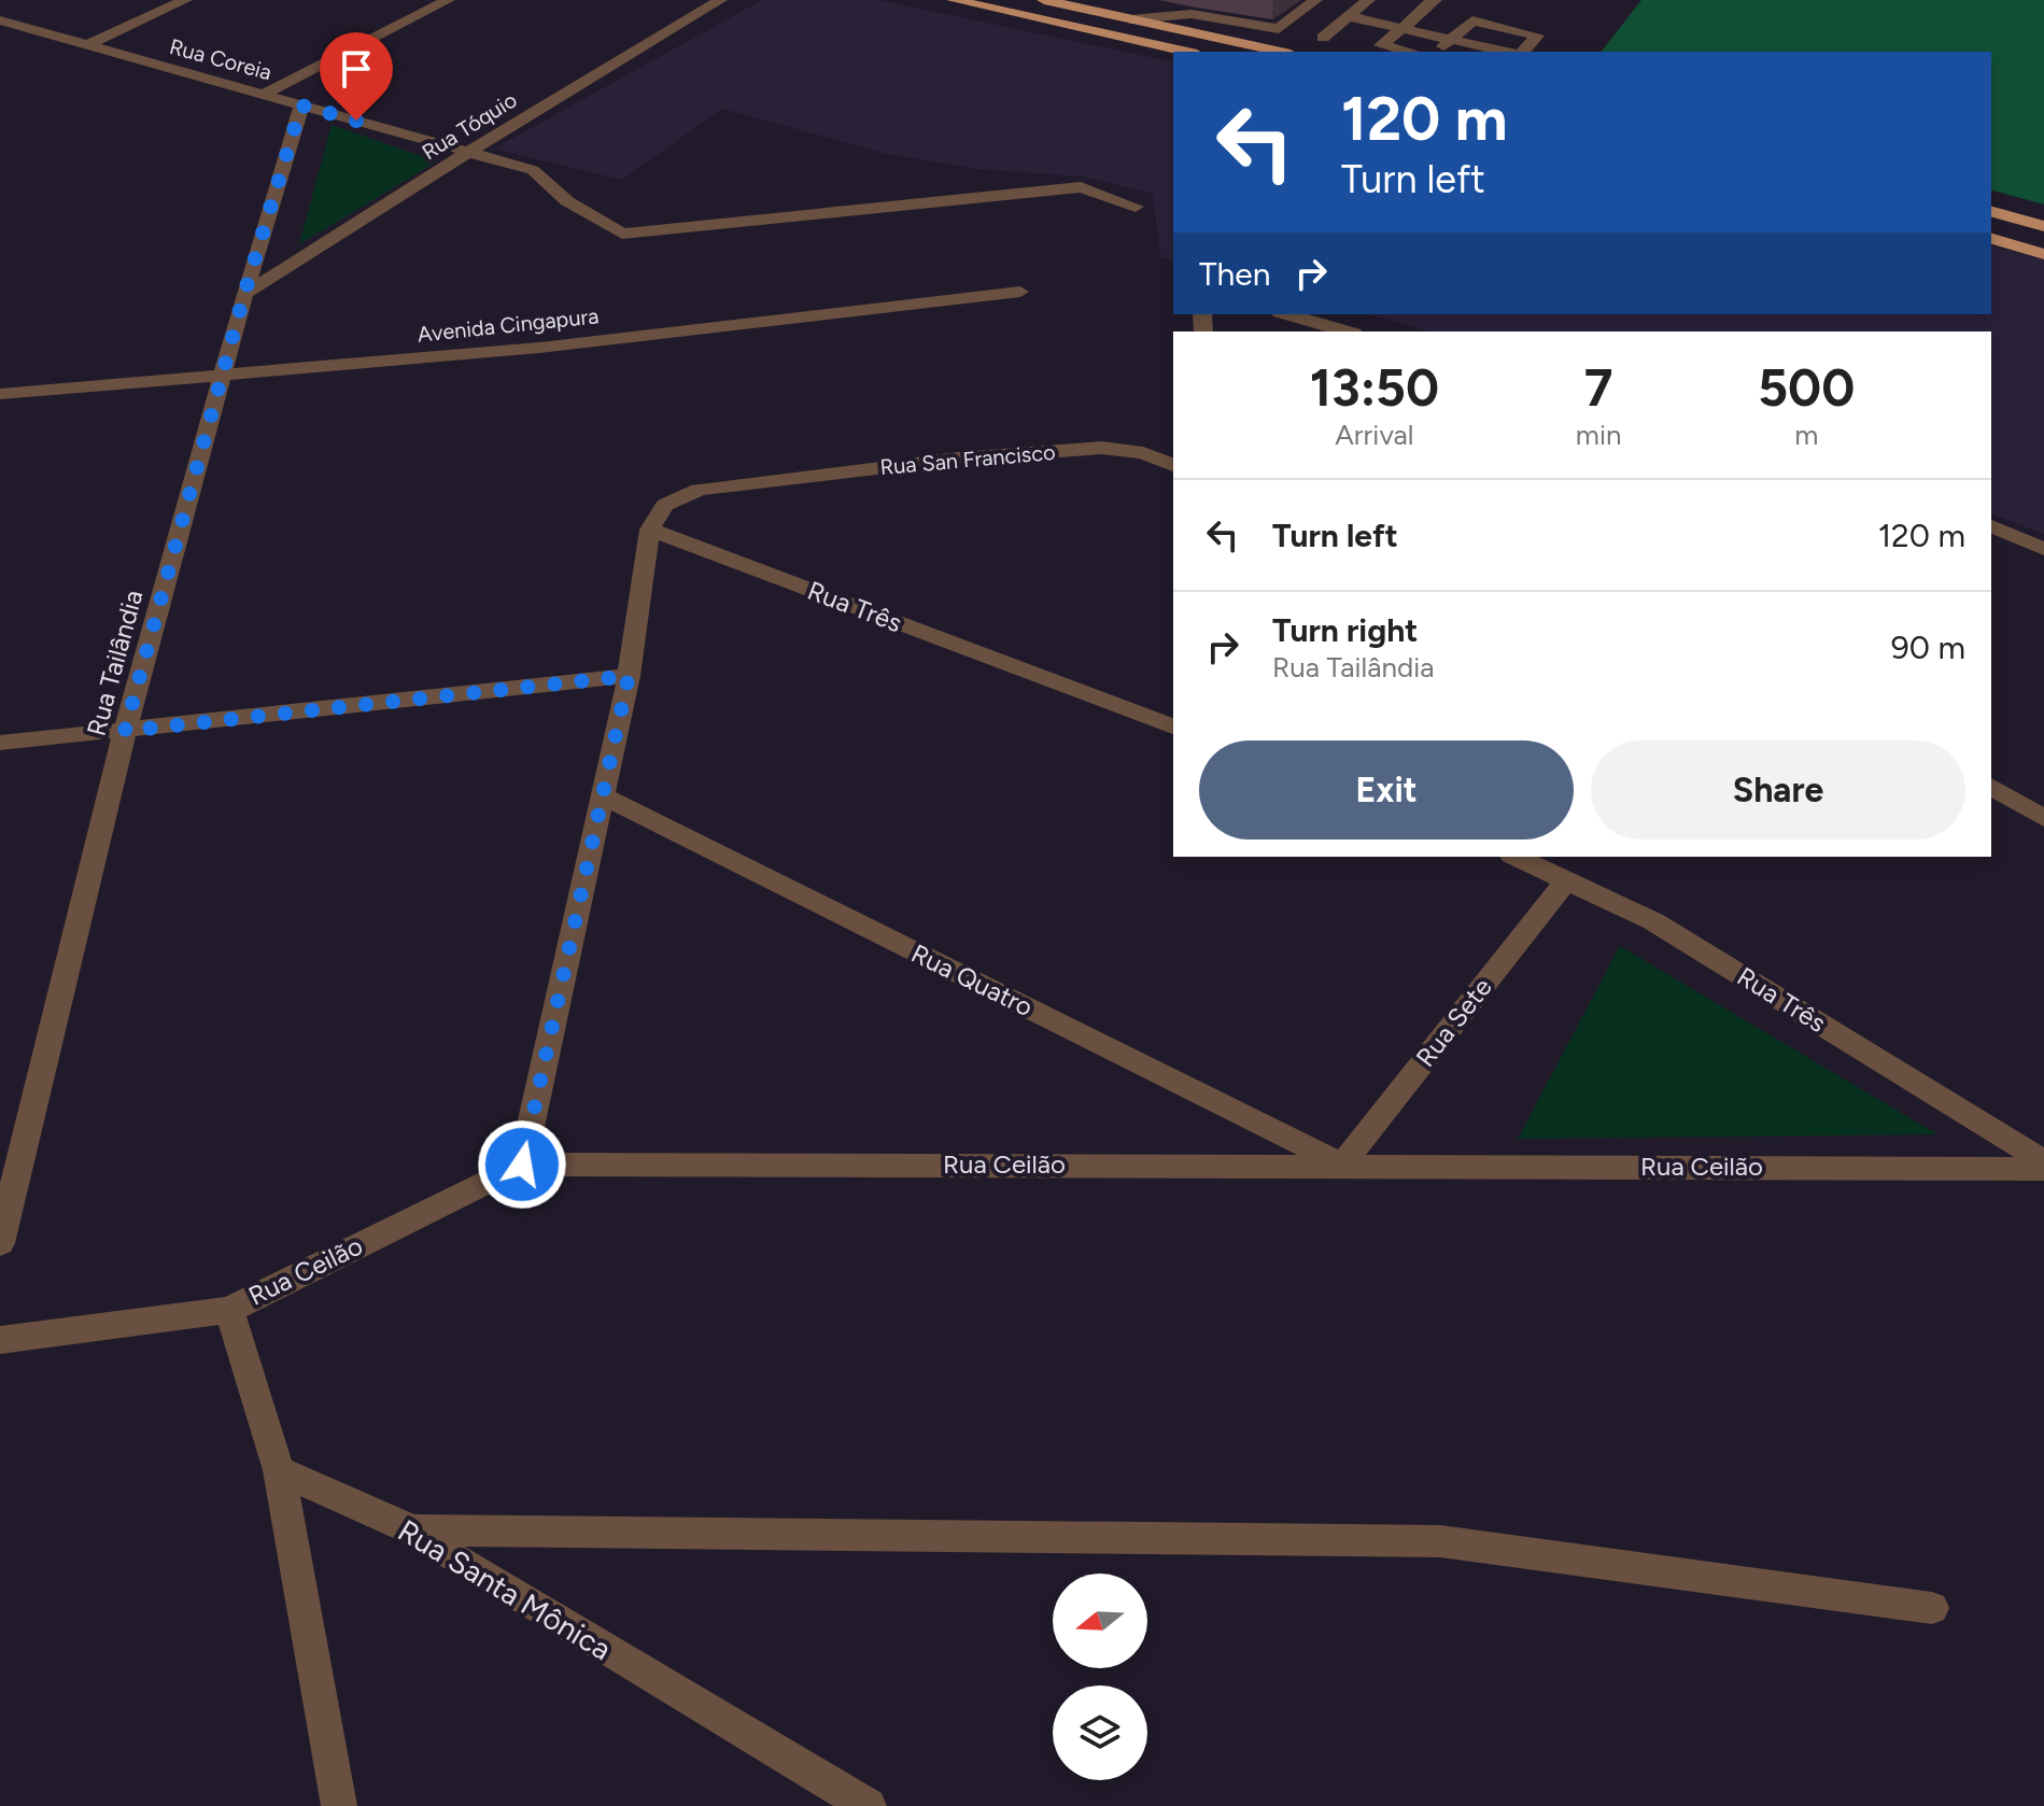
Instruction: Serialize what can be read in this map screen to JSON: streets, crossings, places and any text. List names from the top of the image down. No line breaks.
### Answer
{"streets":{"street":["Rua Coreia","Rua Tóquio","Avenida Cingapura","Rua San Francisco","Rua Três","Rua Tailândia","Rua Quatro","Rua Sete","Rua Ceilão","Rua Santa Mônica"]},"crossings":[["Rua Coreia","Rua Tóquio"],["Rua Coreia","Rua Tailândia"],["Rua Tóquio","Rua Tailândia"],["Avenida Cingapura","Rua Tailândia"],["Rua San Francisco","Rua Três"],["Rua Três","Rua Sete"],["Rua Quatro","Rua Sete"],["Rua Quatro","Rua Ceilão"],["Rua Sete","Rua Ceilão"]],"north":"left","page":{"turn":["120 m","Turn left"],"then":"Then","eta":["13:50","Arrival","7","min","500","m"],"list":[{"name":"Turn left","value":"120 m"},{"name":"Turn right","note":"Rua Tailândia","value":"90 m"}],"buttons":["Exit","Share"]}}
